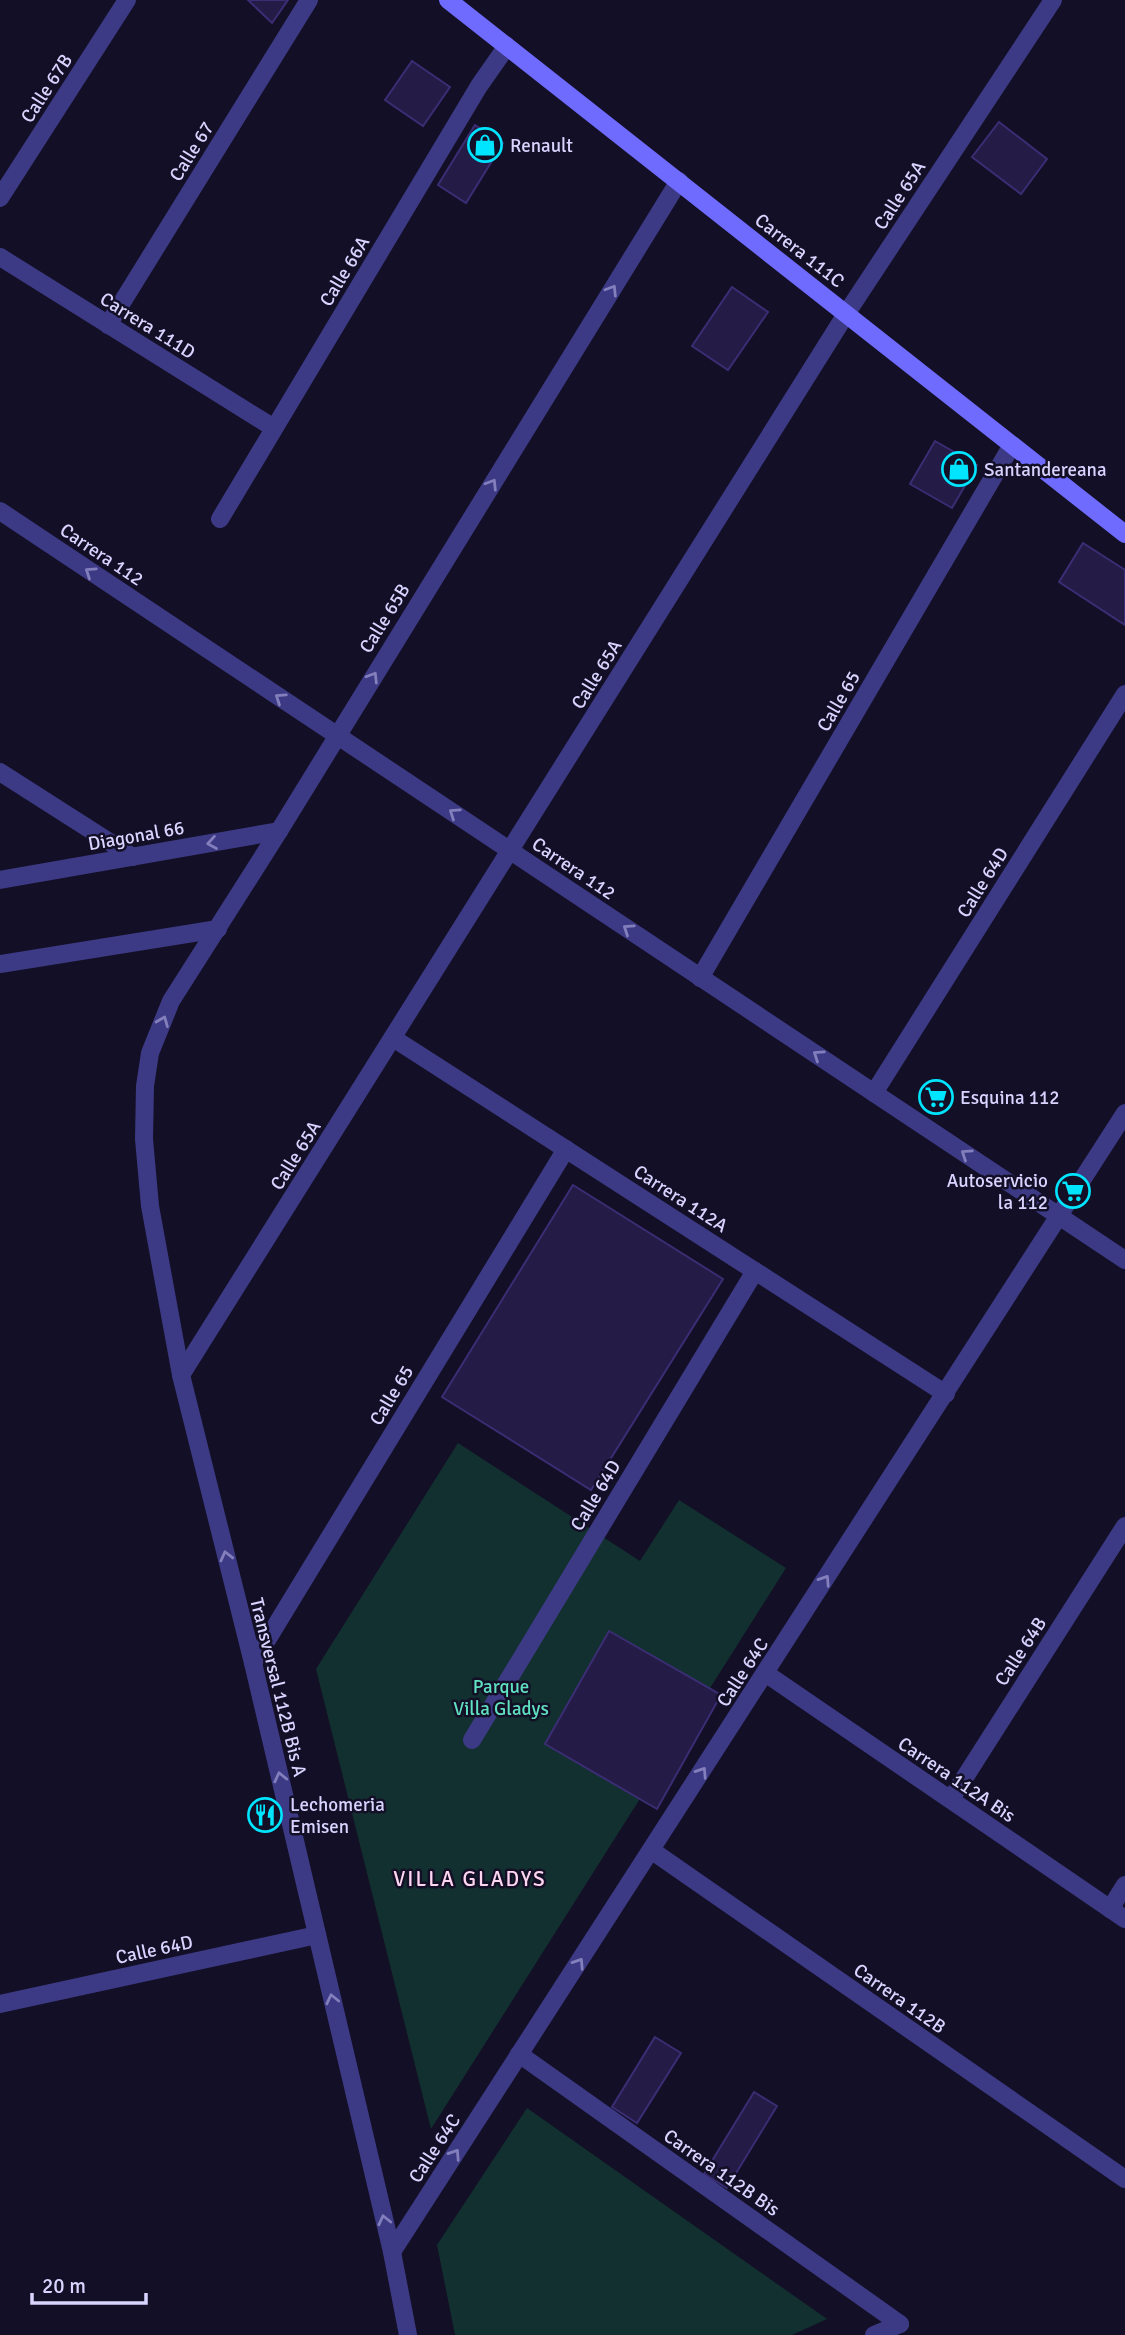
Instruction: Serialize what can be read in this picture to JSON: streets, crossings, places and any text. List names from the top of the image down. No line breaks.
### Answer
{"streets":{"main road":["Carrera 111C"],"street":["Calle 67B","Calle 67","Calle 65A","Calle 66A","Carrera 111D","Carrera 112","Calle 65B","Calle 65","Diagonal 66","Calle 64D","Carrera 112A","Calle 64B","Calle 64C","Transversal 112B Bis A","Carrera 112A Bis","Carrera 112B","Carrera 112B Bis"]},"crossings":[["Calle 67","Carrera 111D"],["Calle 65A","Carrera 111C"],["Calle 65A","Carrera 112"],["Calle 65A","Carrera 112A"],["Calle 65A","Transversal 112B Bis A"],["Carrera 111C","Calle 66A"],["Carrera 111C","Calle 65B"],["Carrera 111C","Calle 65"],["Calle 66A","Carrera 111D"],["Carrera 112","Calle 65B"],["Carrera 112","Calle 65"],["Carrera 112","Calle 64D"],["Carrera 112","Calle 64C"],["Calle 65B","Diagonal 66"],["Calle 65B","Transversal 112B Bis A"],["Calle 65","Carrera 112A"],["Calle 65","Transversal 112B Bis A"],["Calle 64D","Carrera 112A"],["Calle 64D","Transversal 112B Bis A"],["Carrera 112A","Calle 64C"],["Calle 64B","Carrera 112A Bis"],["Calle 64C","Transversal 112B Bis A"],["Calle 64C","Carrera 112A Bis"],["Calle 64C","Carrera 112B"],["Calle 64C","Carrera 112B Bis"]],"one_way":["Carrera 112","Calle 65B","Calle 64C","Transversal 112B Bis A"],"districts":["VILLA GLADYS"],"parks":["Parque Villa Gladys"],"places":{"shop":["Renault","Santandereana"],"supermarket":["Esquina 112","Autoservicio la 112"],"restaurant":["Lechomeria Emisen"]},"scale_bar":"20 m"}
